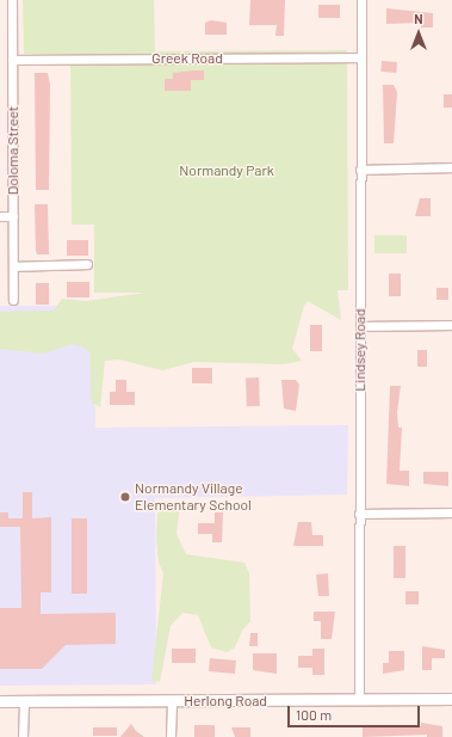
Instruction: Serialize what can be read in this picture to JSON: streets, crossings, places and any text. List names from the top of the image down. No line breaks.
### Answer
{"streets":{"street":["Greek Road","Doloma Street","Lindsey Road","Herlong Road"]},"crossings":[["Greek Road","Doloma Street"],["Greek Road","Lindsey Road"],["Lindsey Road","Herlong Road"]],"parks":["Normandy Park"],"places":["Normandy Village Elementary School"],"scale_bar":"100 m","north":"top"}
